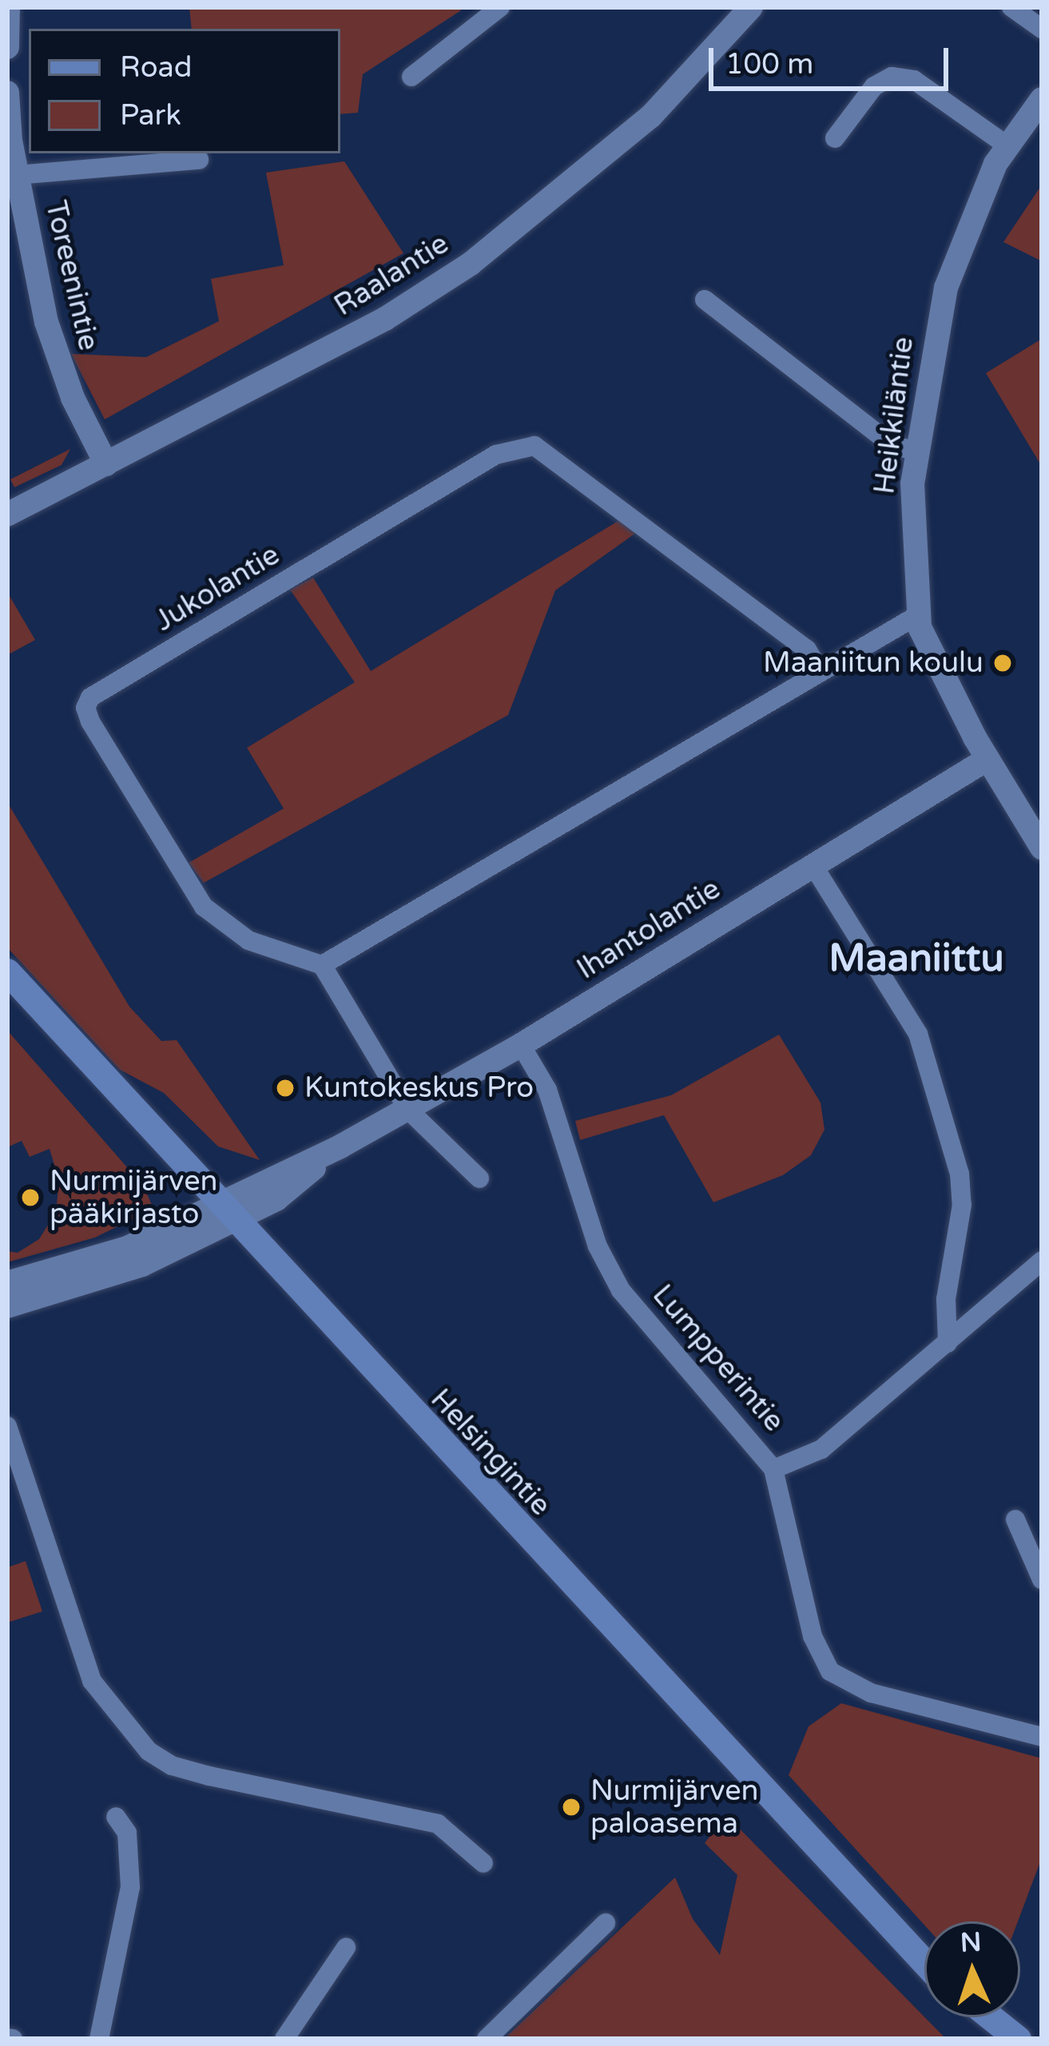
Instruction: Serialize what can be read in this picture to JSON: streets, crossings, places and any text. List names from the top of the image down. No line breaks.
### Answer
{"streets":{"main road":["Helsingintie"],"street":["Raalantie","Toreenintie","Heikkiläntie","Jukolantie","Ihantolantie","Lumpperintie"]},"crossings":[["Raalantie","Toreenintie"],["Heikkiläntie","Ihantolantie"],["Ihantolantie","Lumpperintie"],["Ihantolantie","Helsingintie"]],"districts":["Maaniittu"],"places":["Maaniitun koulu","Kuntokeskus Pro","Nurmijärven pääkirjasto","Nurmijärven paloasema"],"legend":["Road","Park"],"scale_bar":"100 m","north":"top"}
